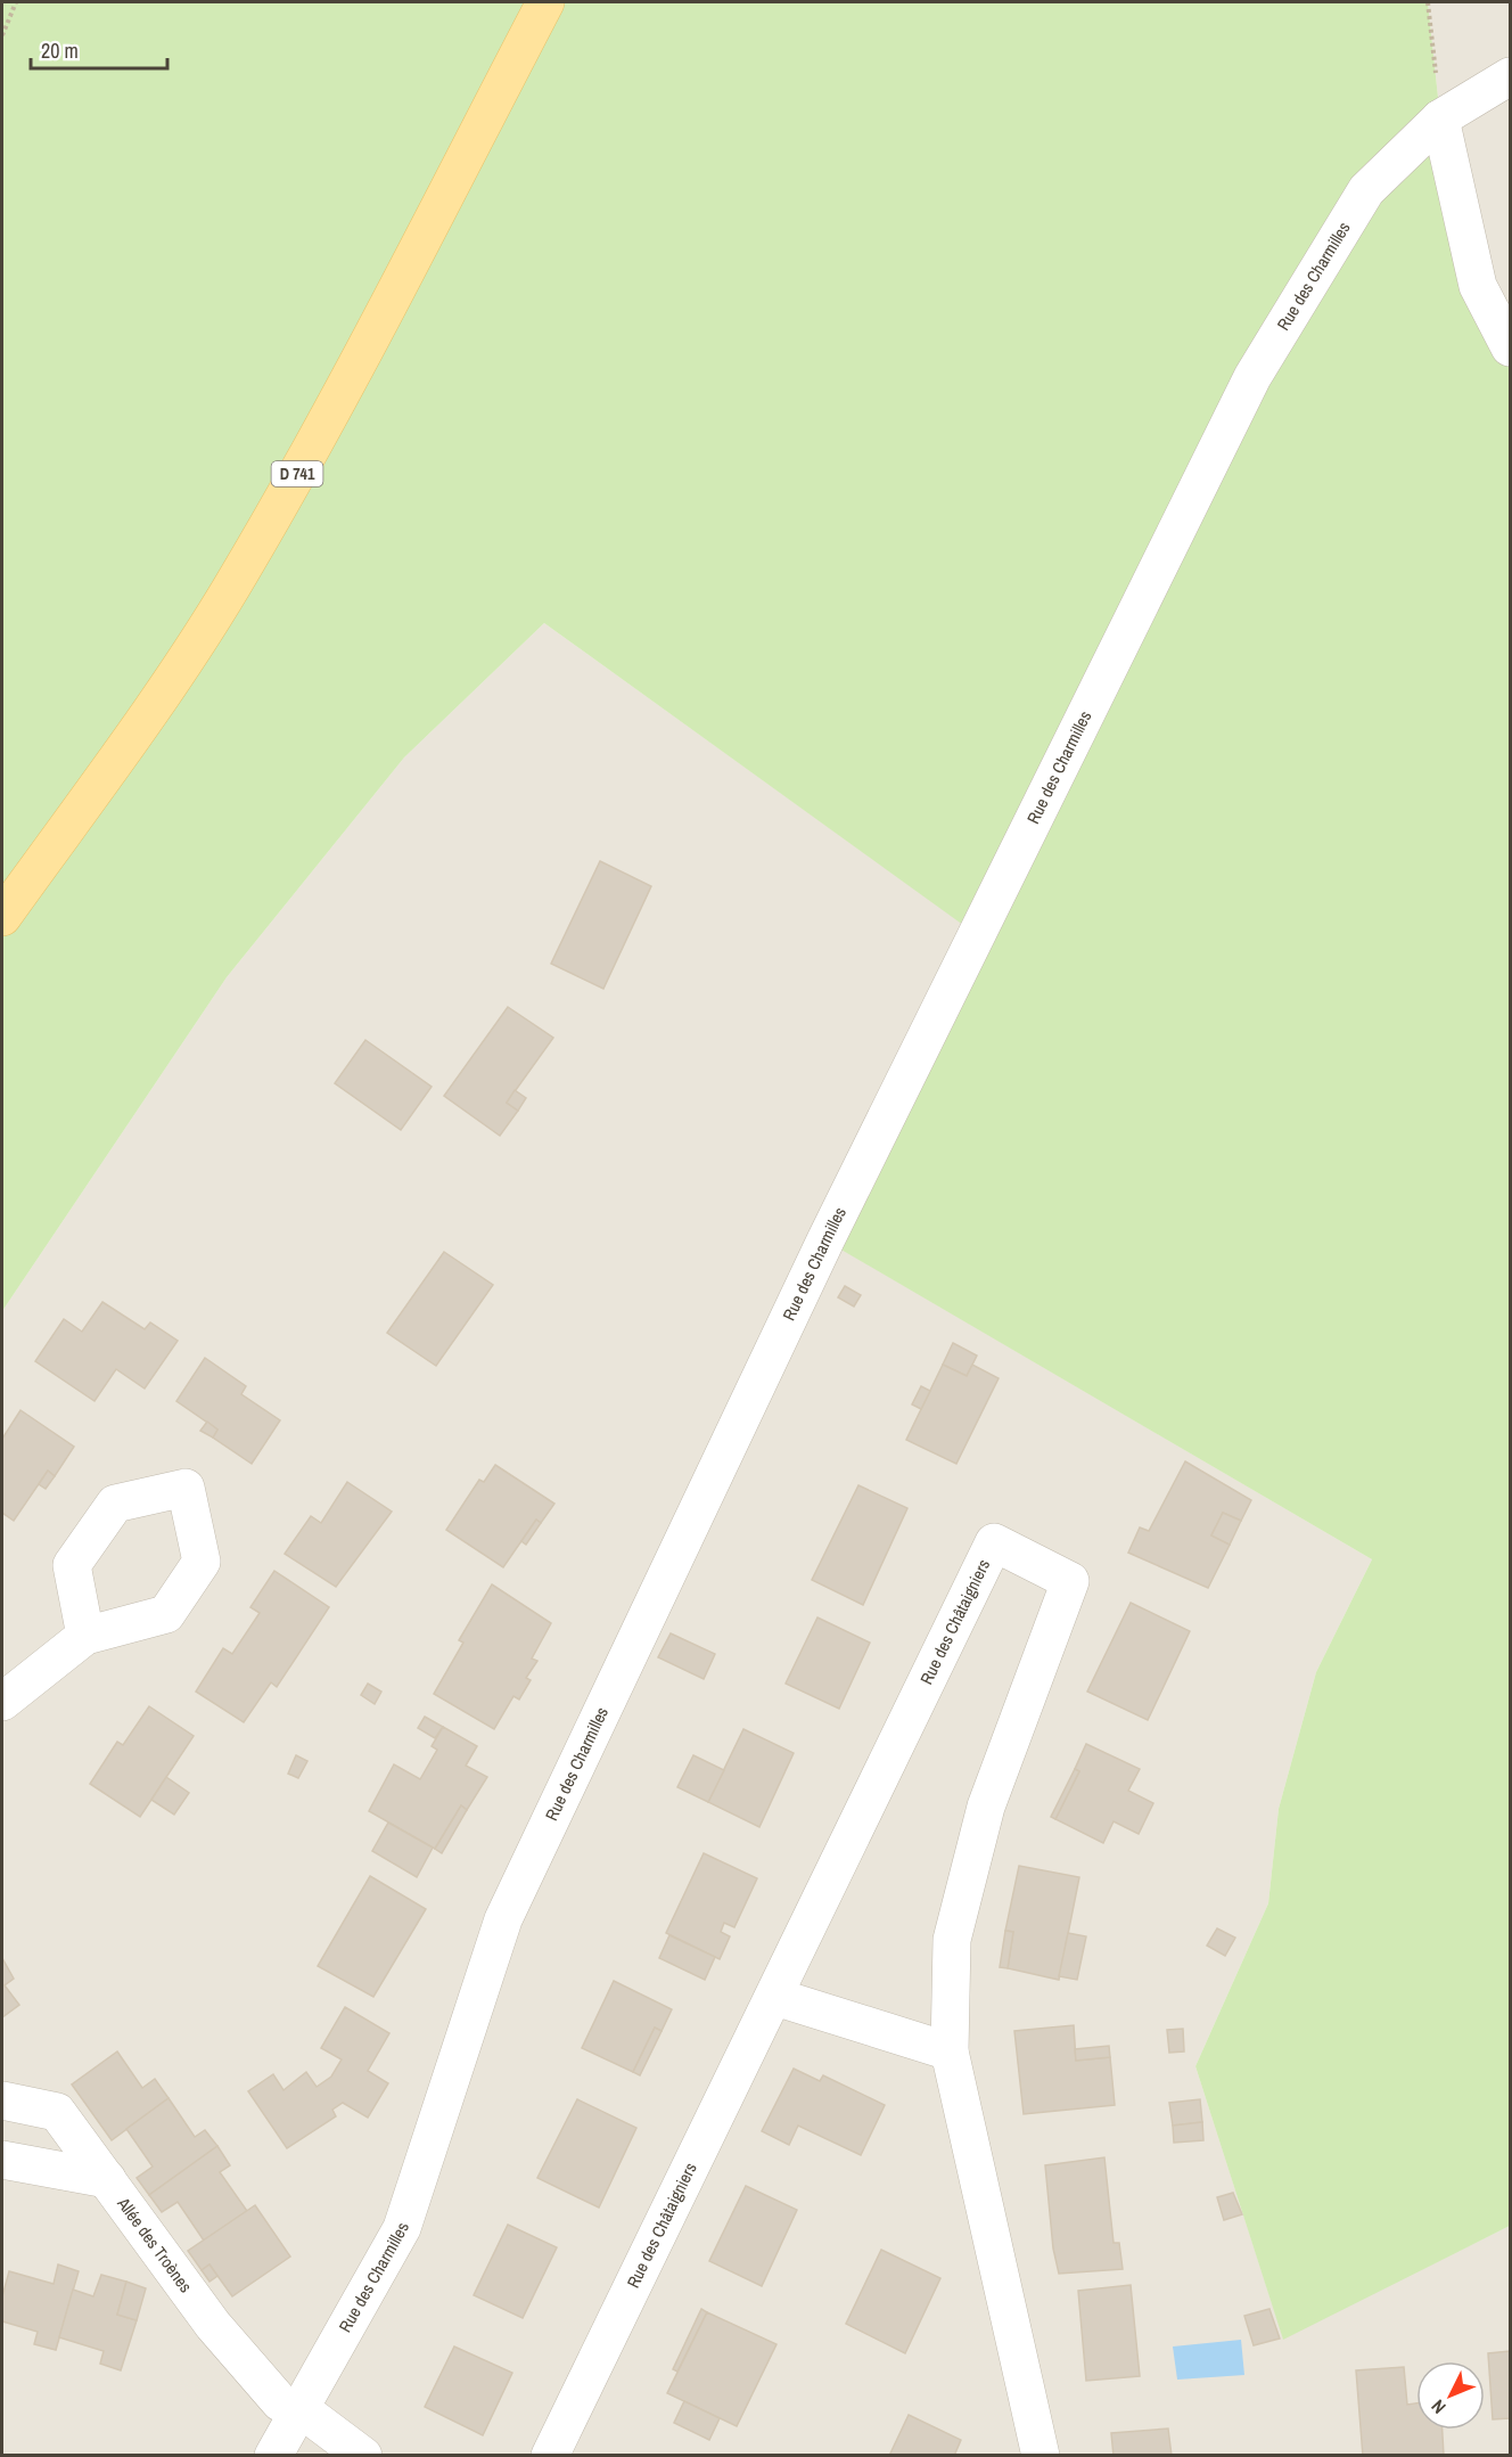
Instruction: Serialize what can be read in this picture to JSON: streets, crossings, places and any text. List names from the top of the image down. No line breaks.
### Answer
{"streets":{"main road":["D 741"],"street":["Rue des Charmilles","Rue des Châtaigniers","Allée des Troènes"]},"crossings":[["Rue des Charmilles","Allée des Troènes"]],"scale_bar":"20 m","north":"bottom left"}
